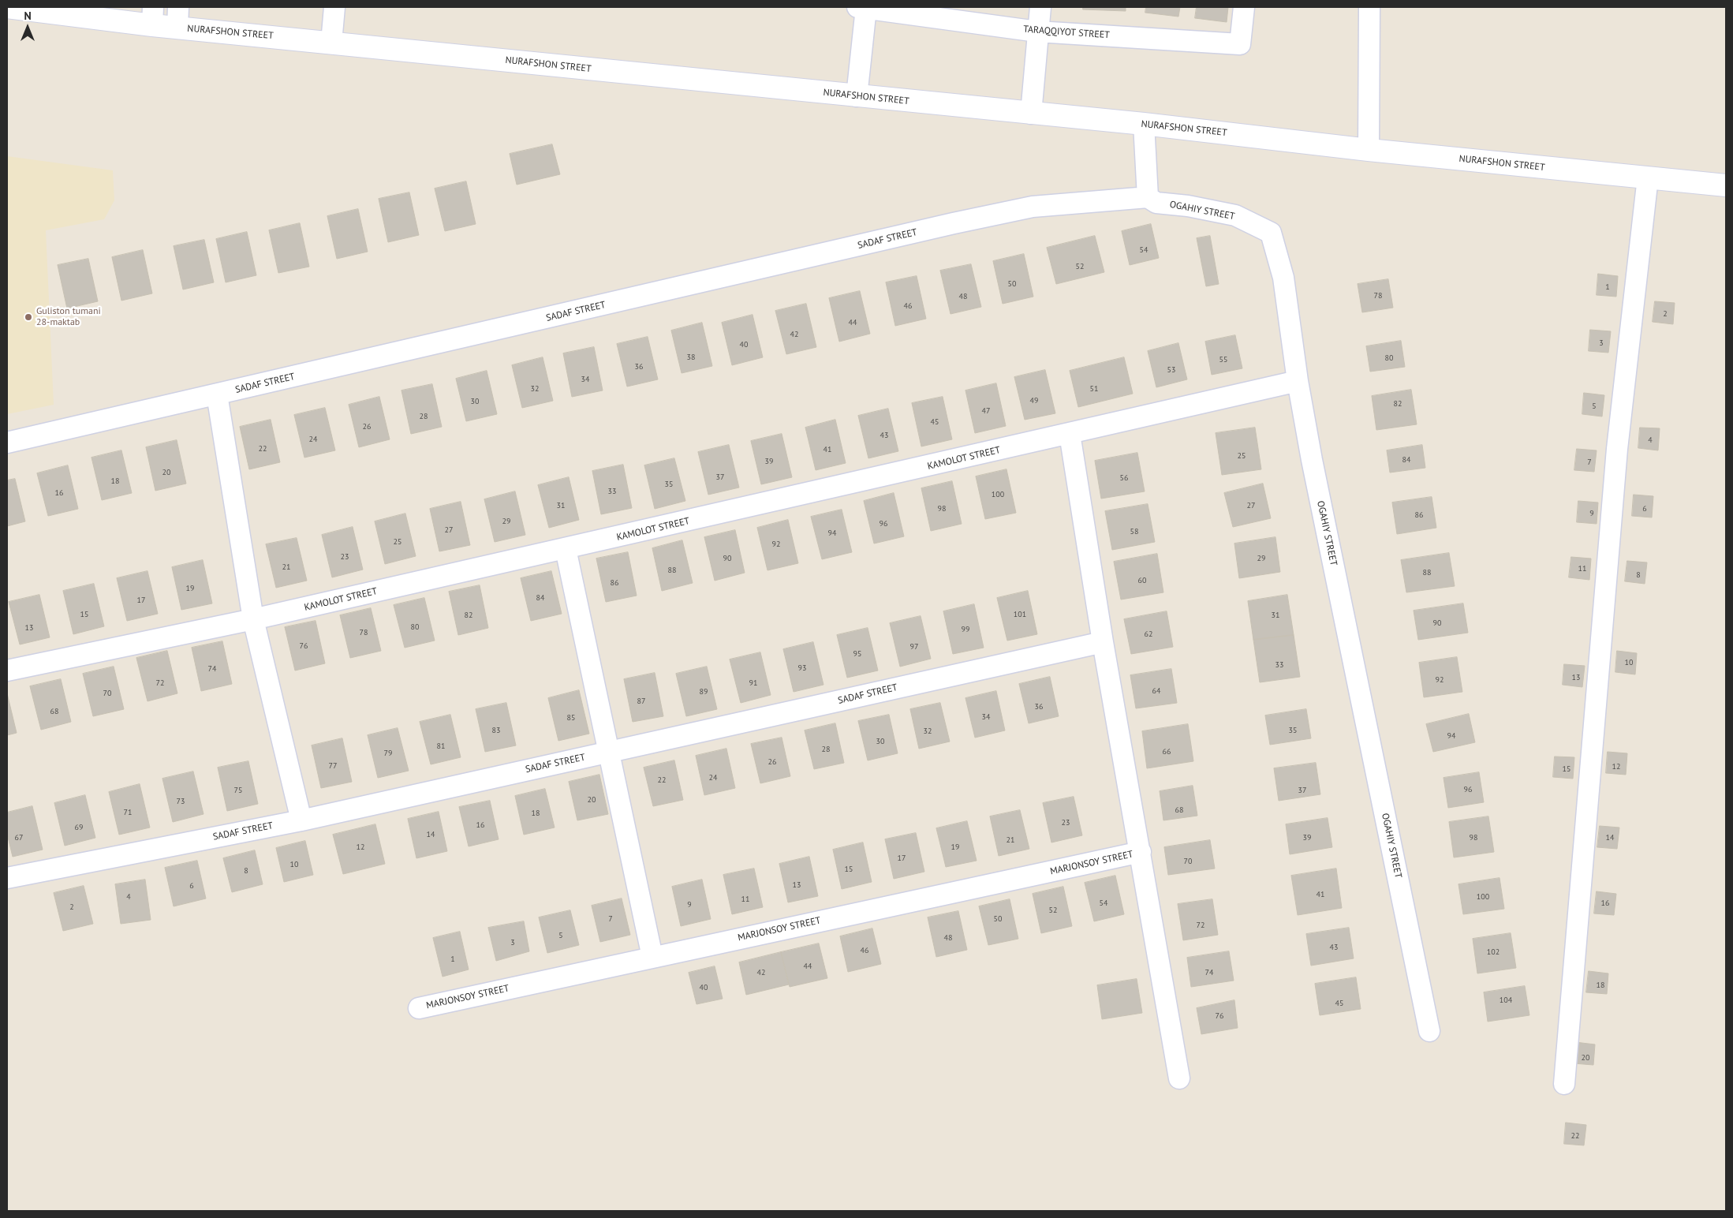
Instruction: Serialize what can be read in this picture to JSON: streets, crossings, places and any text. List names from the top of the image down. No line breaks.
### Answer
{"streets":{"street":["NURAFSHON STREET","TARAQQIYOT STREET","OGAHIY STREET","SADAF STREET","KAMOLOT STREET","MARJONSOY STREET"]},"crossings":[["OGAHIY STREET","SADAF STREET"],["OGAHIY STREET","KAMOLOT STREET"]],"places":["Guliston tumani 28-maktab"],"house_numbers":["54","52","50","1","78","48","46","2","44","42","3","40","38","80","55","36","53","34","32","51","49","30","82","5","47","28","45","26","43","24","4","22","41","25","84","39","7","20","37","56","18","35","33","16","100","31","27","98","6","9","86","29","96","27","58","94","25","92","23","90","29","21","11","88","88","8","60","86","19","84","17","15","101","82","31","90","80","13","99","78","62","76","97","95","10","33","93","74","13","92","72","91","64","89","70","87","36","68","34","85","83","35","32","94","30","81","28","66","79","26","77","12","15","24","22","96","75","37","20","73","68","71","18","23","16","69","14","67","39","98","14","21","12","19","17","70","10","15","8","13","6","41","4","100","11","54","16","9","2","52","7","50","72","5","48","3","43","46","102","1","44","42","74","18","40","104","45","76","20","22"],"north":"top"}
